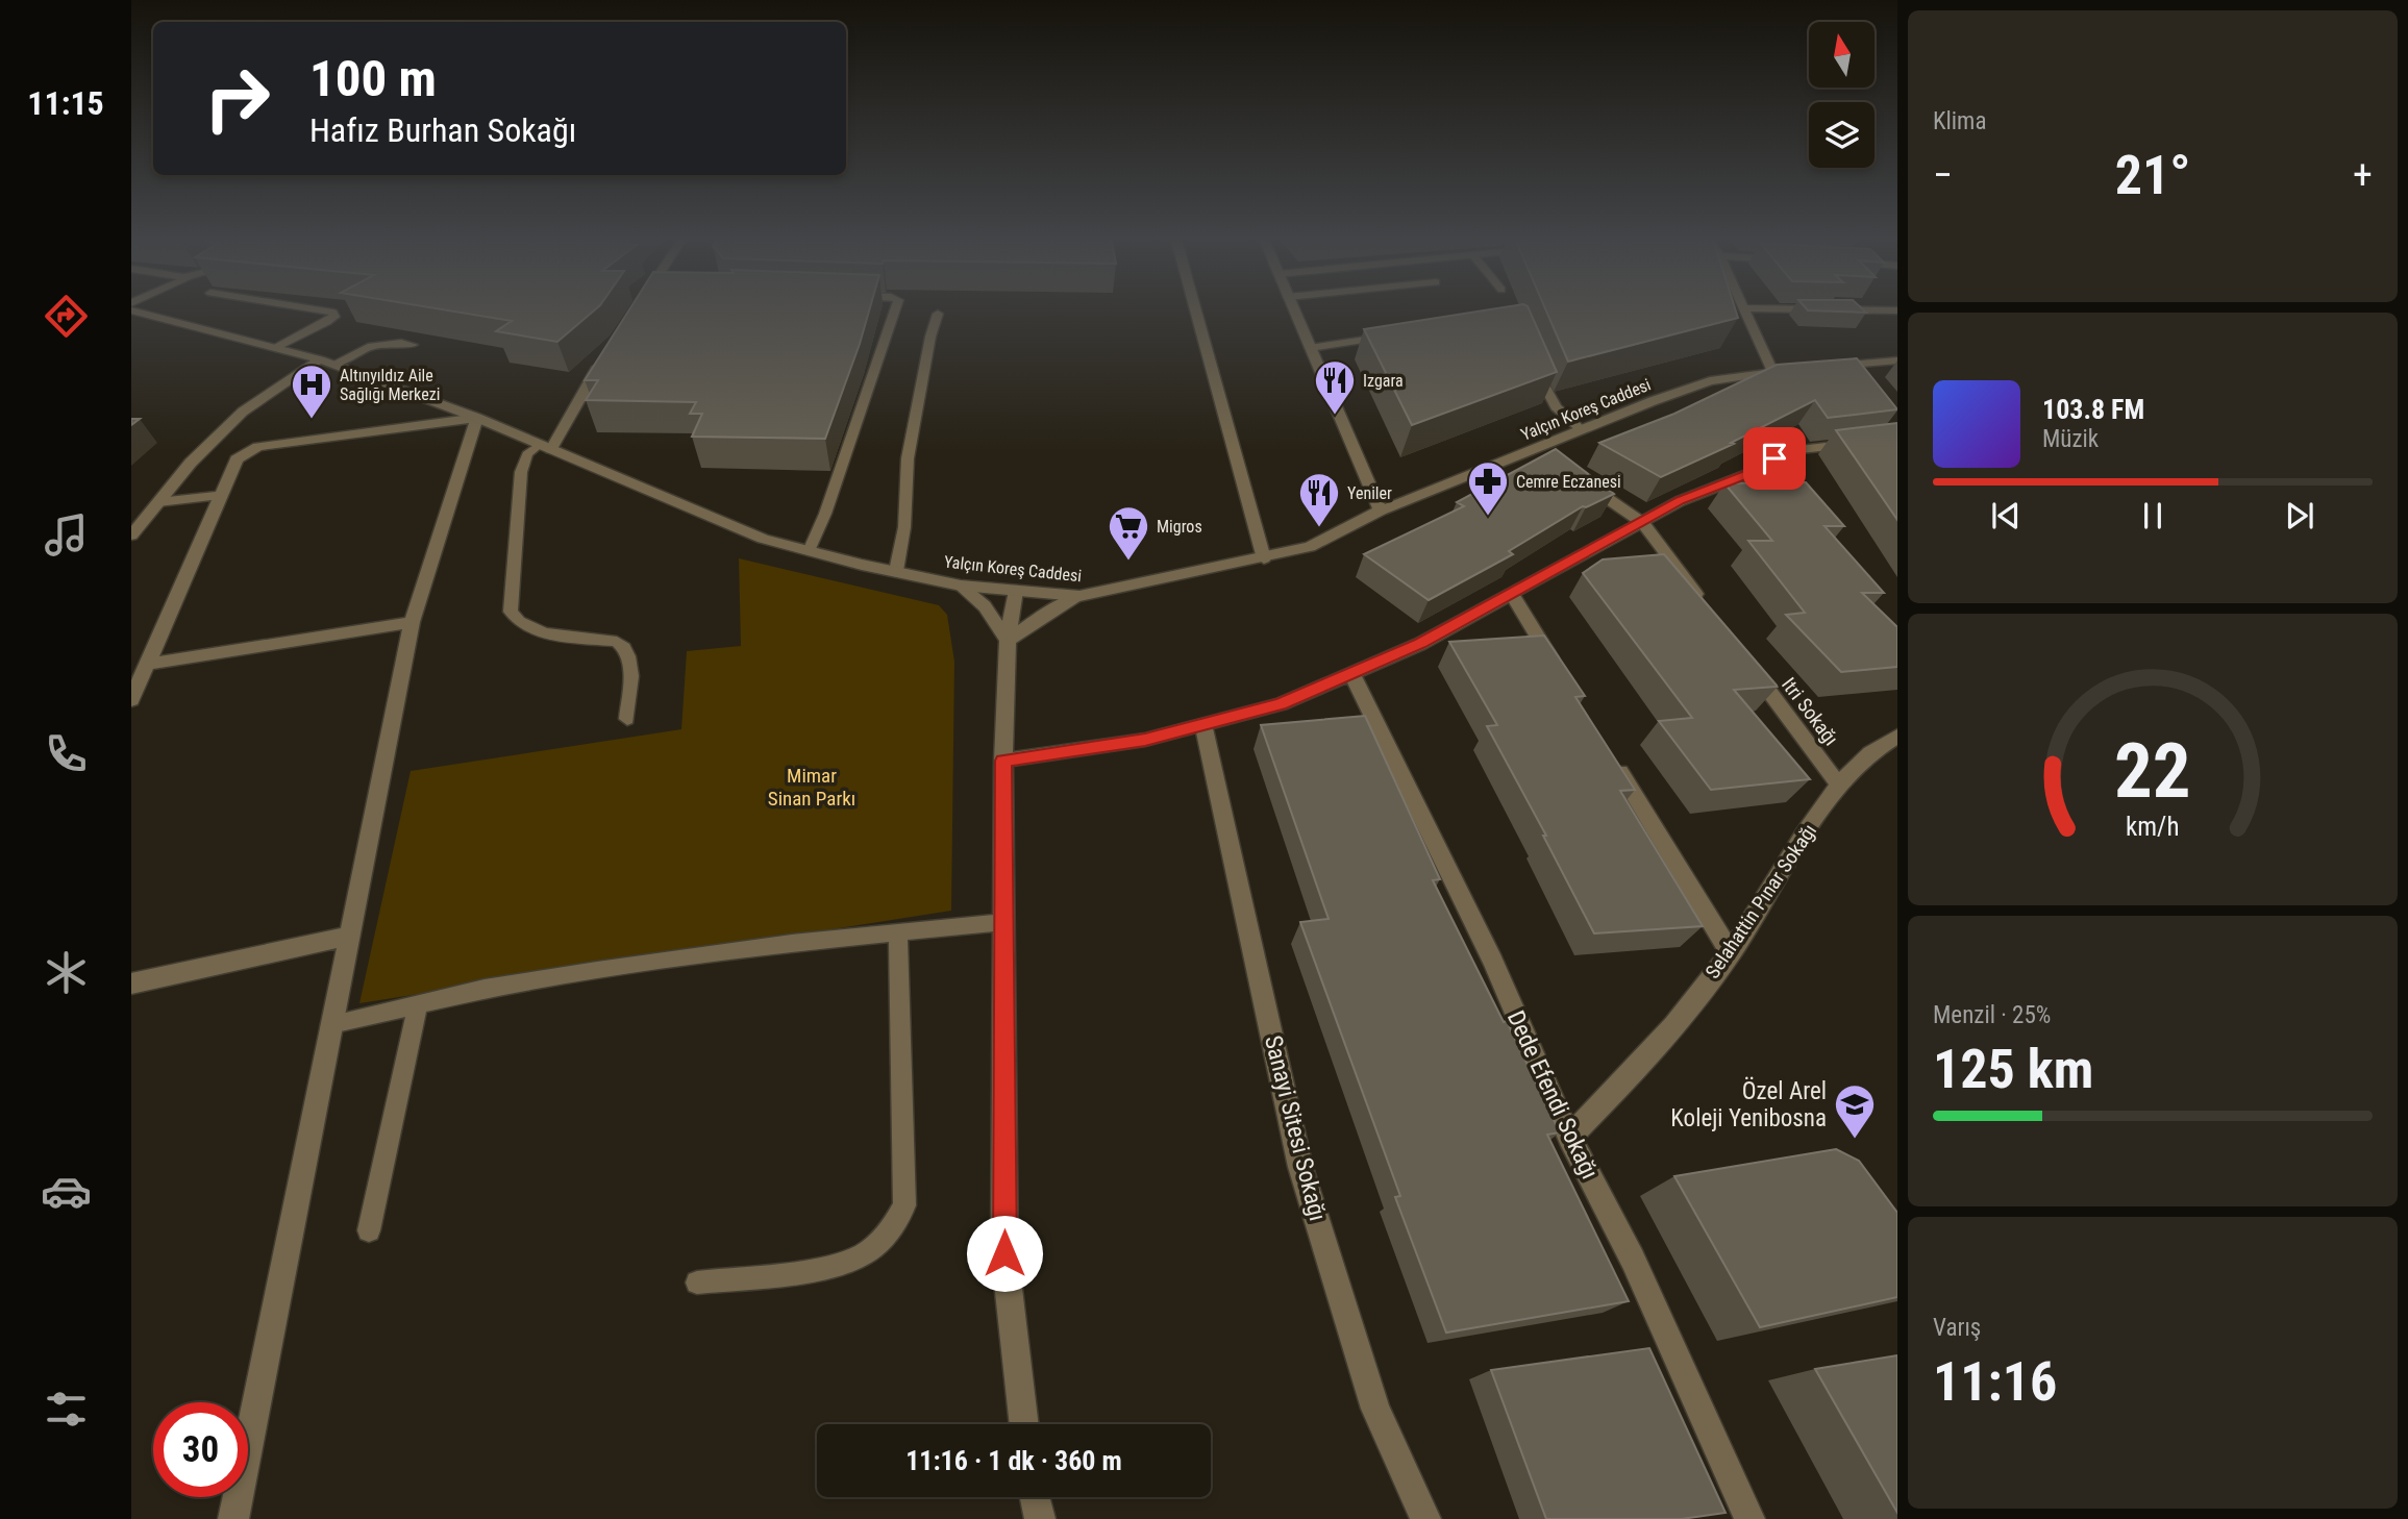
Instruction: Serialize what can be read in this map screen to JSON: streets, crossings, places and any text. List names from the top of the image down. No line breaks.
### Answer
{"streets":{"street":["Yalçın Koreş Caddesi","Itri Sokağı","Selahattin Pınar Sokağı","Dede Efendi Sokağı","Sanayi Sitesi Sokağı"]},"crossings":[["Itri Sokağı","Selahattin Pınar Sokağı"],["Selahattin Pınar Sokağı","Dede Efendi Sokağı"]],"parks":["Mimar Sinan Parkı"],"places":{"restaurant":["Izgara","Yeniler"],"hospital":["Altınyıldız Aile Sağlığı Merkezi"],"pharmacy":["Cemre Eczanesi"],"supermarket":["Migros"],"school or university":["Özel Arel Koleji Yenibosna"]},"north":"top","page":{"tabs":"11:15","tile":["Klima",["Menzil · 25%","125 km"],["Varış","11:16"]],"turn":["100 m","Hafız Burhan Sokağı"],"heat":["−","21°","+"],"song":["103.8 FM","Müzik"],"limit":"30","trip":"11:16 · 1 dk · 360 m","gauge":["22","km/h"]}}
